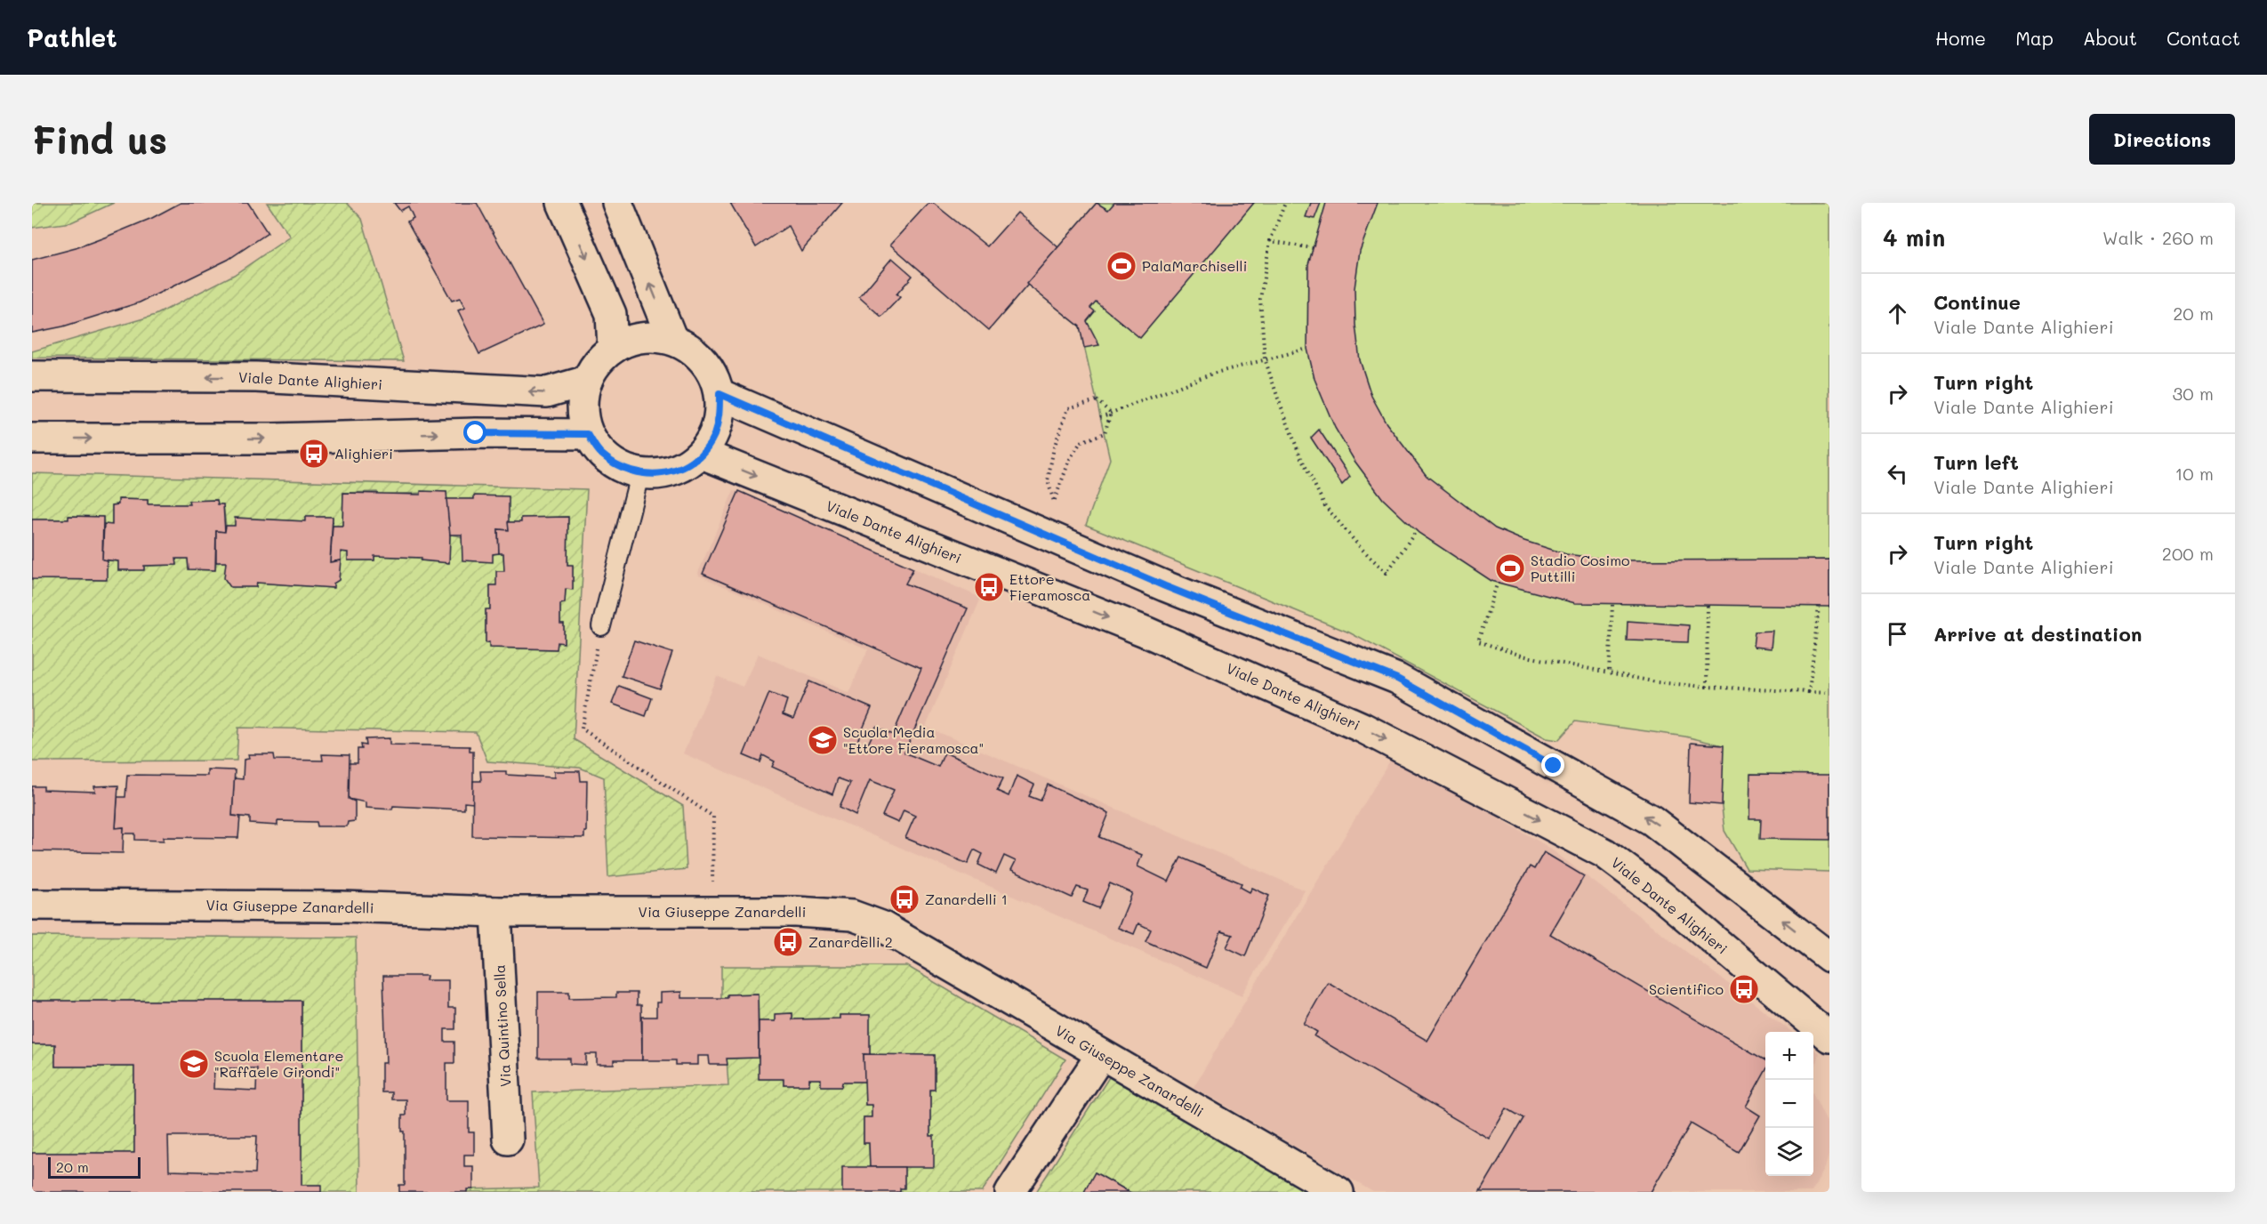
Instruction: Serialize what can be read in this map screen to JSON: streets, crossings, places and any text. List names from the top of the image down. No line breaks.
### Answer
{"streets":{"street":["Viale Dante Alighieri","Via Giuseppe Zanardelli","Via Quintino Sella"]},"crossings":[["Via Giuseppe Zanardelli","Via Quintino Sella"]],"places":{"sports":["PalaMarchiselli","Stadio Cosimo Puttilli"],"bus stop":["Alighieri","Ettore Fieramosca","Zanardelli 1","Zanardelli 2","Scientifico"],"school or university":["Scuola Media \"Ettore Fieramosca\"","Scuola Elementare \"Raffaele Girondi\""]},"scale_bar":"20 m","page":{"header":"Pathlet","nav":["Home","Map","About","Contact"],"buttons":"Directions","title":"Find us","heading":["4 min","Walk · 260 m"],"list":[["Continue","Viale Dante Alighieri","20 m"],["Turn right","Viale Dante Alighieri","30 m"],["Turn left","Viale Dante Alighieri","10 m"],["Turn right","Viale Dante Alighieri","200 m"],"Arrive at destination"],"map_buttons":["+","−"],"scale":"20 m"}}
